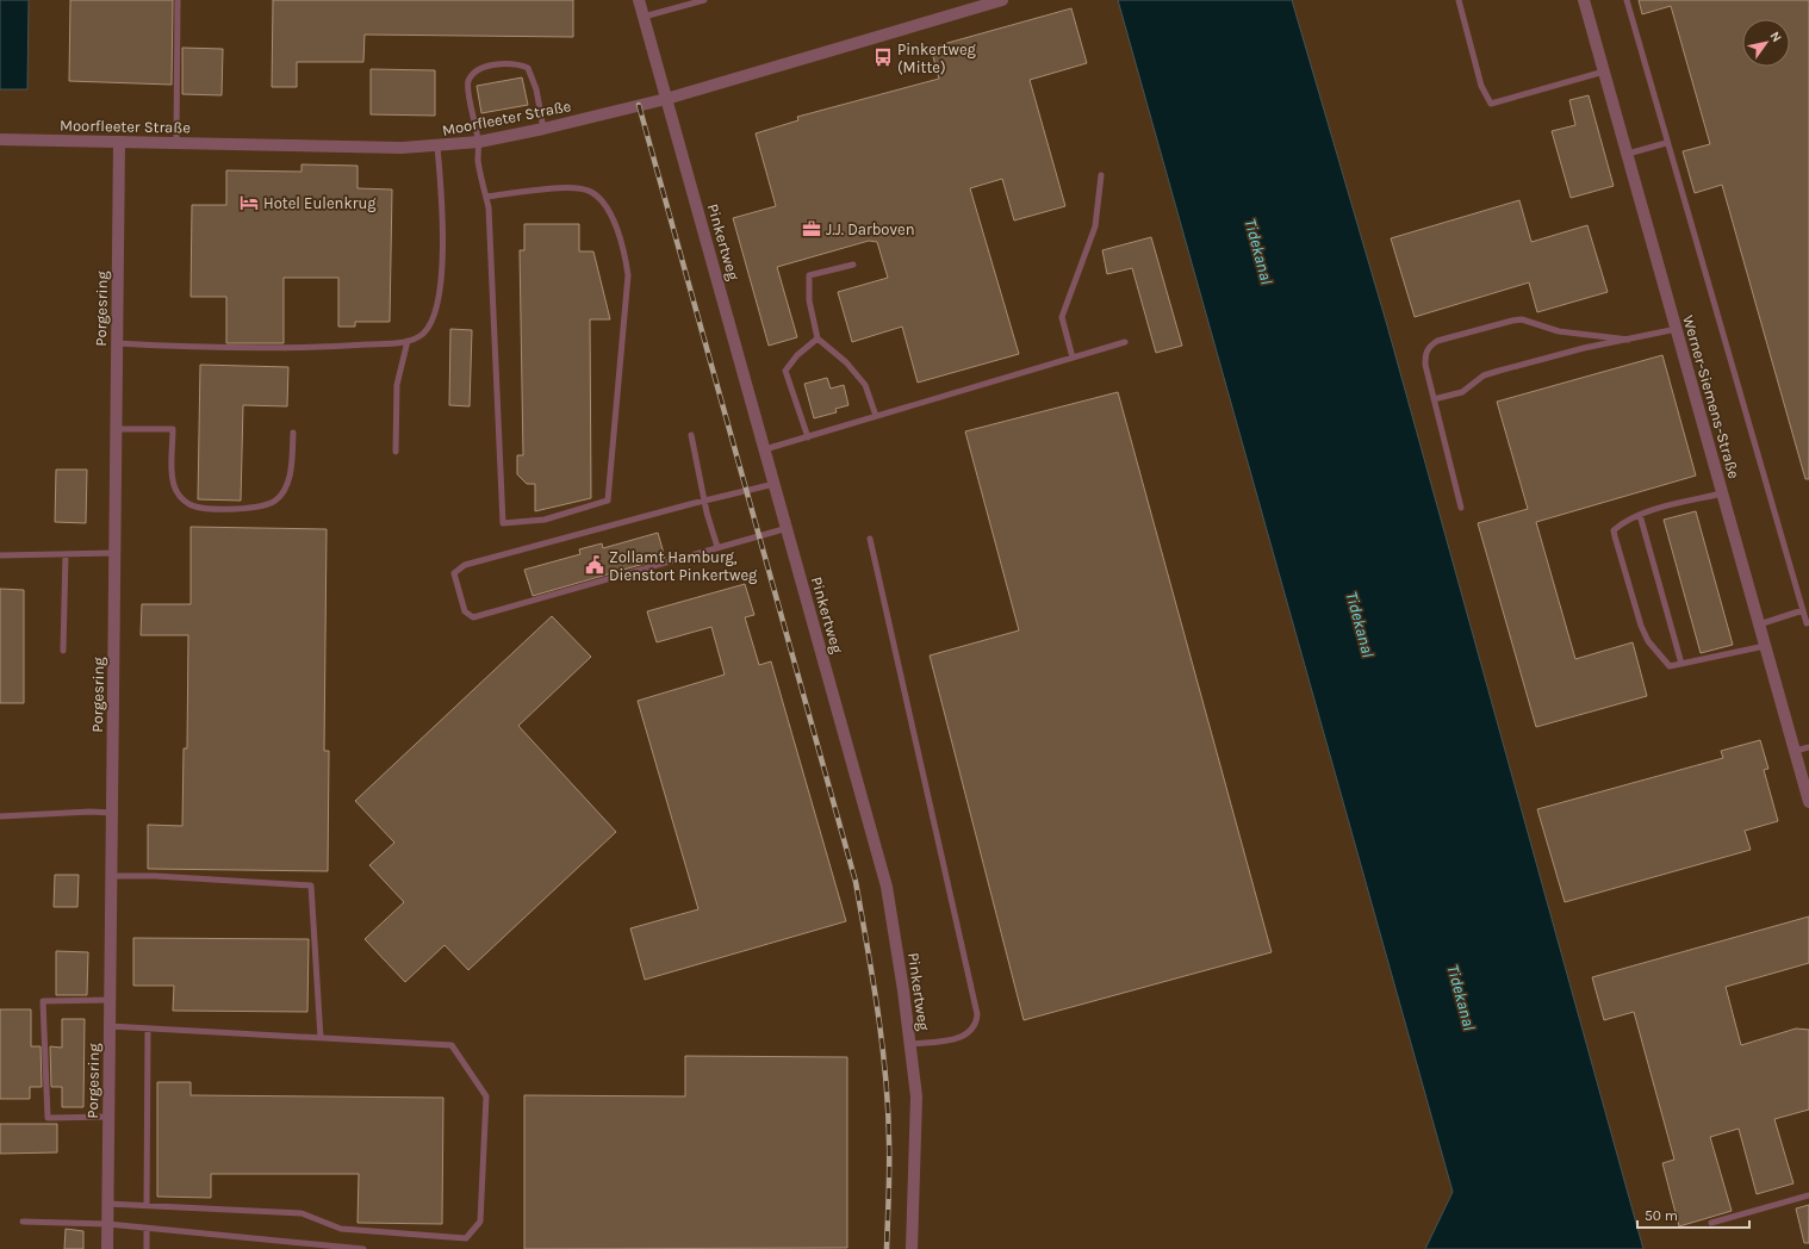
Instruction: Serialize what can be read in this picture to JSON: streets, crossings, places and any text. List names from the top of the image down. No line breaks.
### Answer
{"streets":{"street":["Moorfleeter Straße","Pinkertweg","Porgesring","Werner-Siemens-Straße"]},"crossings":[["Moorfleeter Straße","Pinkertweg"],["Moorfleeter Straße","Porgesring"]],"water":["Tidekanal"],"places":{"bus stop":["Pinkertweg (Mitte)"],"hotel":["Hotel Eulenkrug"],"office":["J.J. Darboven"],"public building":["Zollamt Hamburg, Dienstort Pinkertweg"]},"scale_bar":"50 m","north":"top right"}
